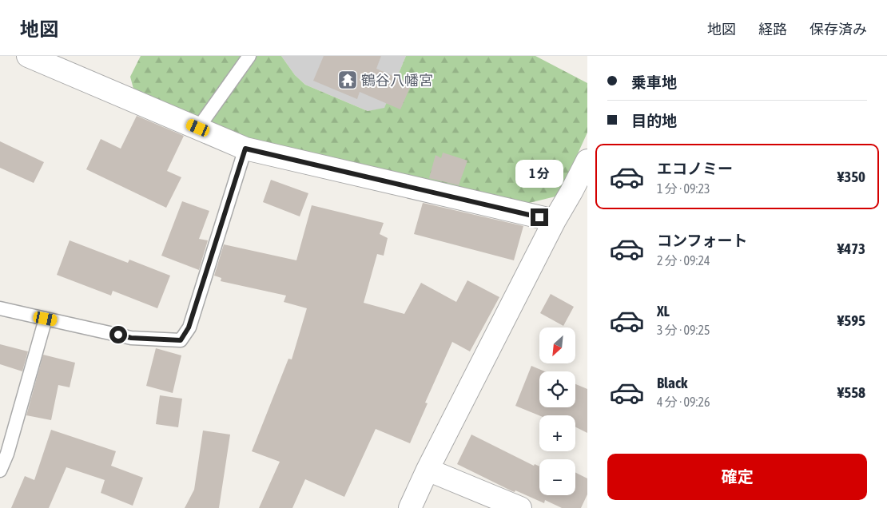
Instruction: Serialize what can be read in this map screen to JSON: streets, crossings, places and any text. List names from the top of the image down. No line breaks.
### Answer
{"places":{"temple":["鶴谷八幡宮"]},"north":"bottom left","page":{"header":"地図","nav":["地図","経路","保存済み"],"banner":["乗車地","目的地"],"list":[{"name":"エコノミー","note":"1 分 · 09:23","value":"¥350"},{"name":"コンフォート","note":"2 分 · 09:24","value":"¥473"},{"name":"XL","note":"3 分 · 09:25","value":"¥595"},{"name":"Black","note":"4 分 · 09:26","value":"¥558"}],"bubble":"1 分","map_buttons":["+","−"],"buttons":"確定"}}
